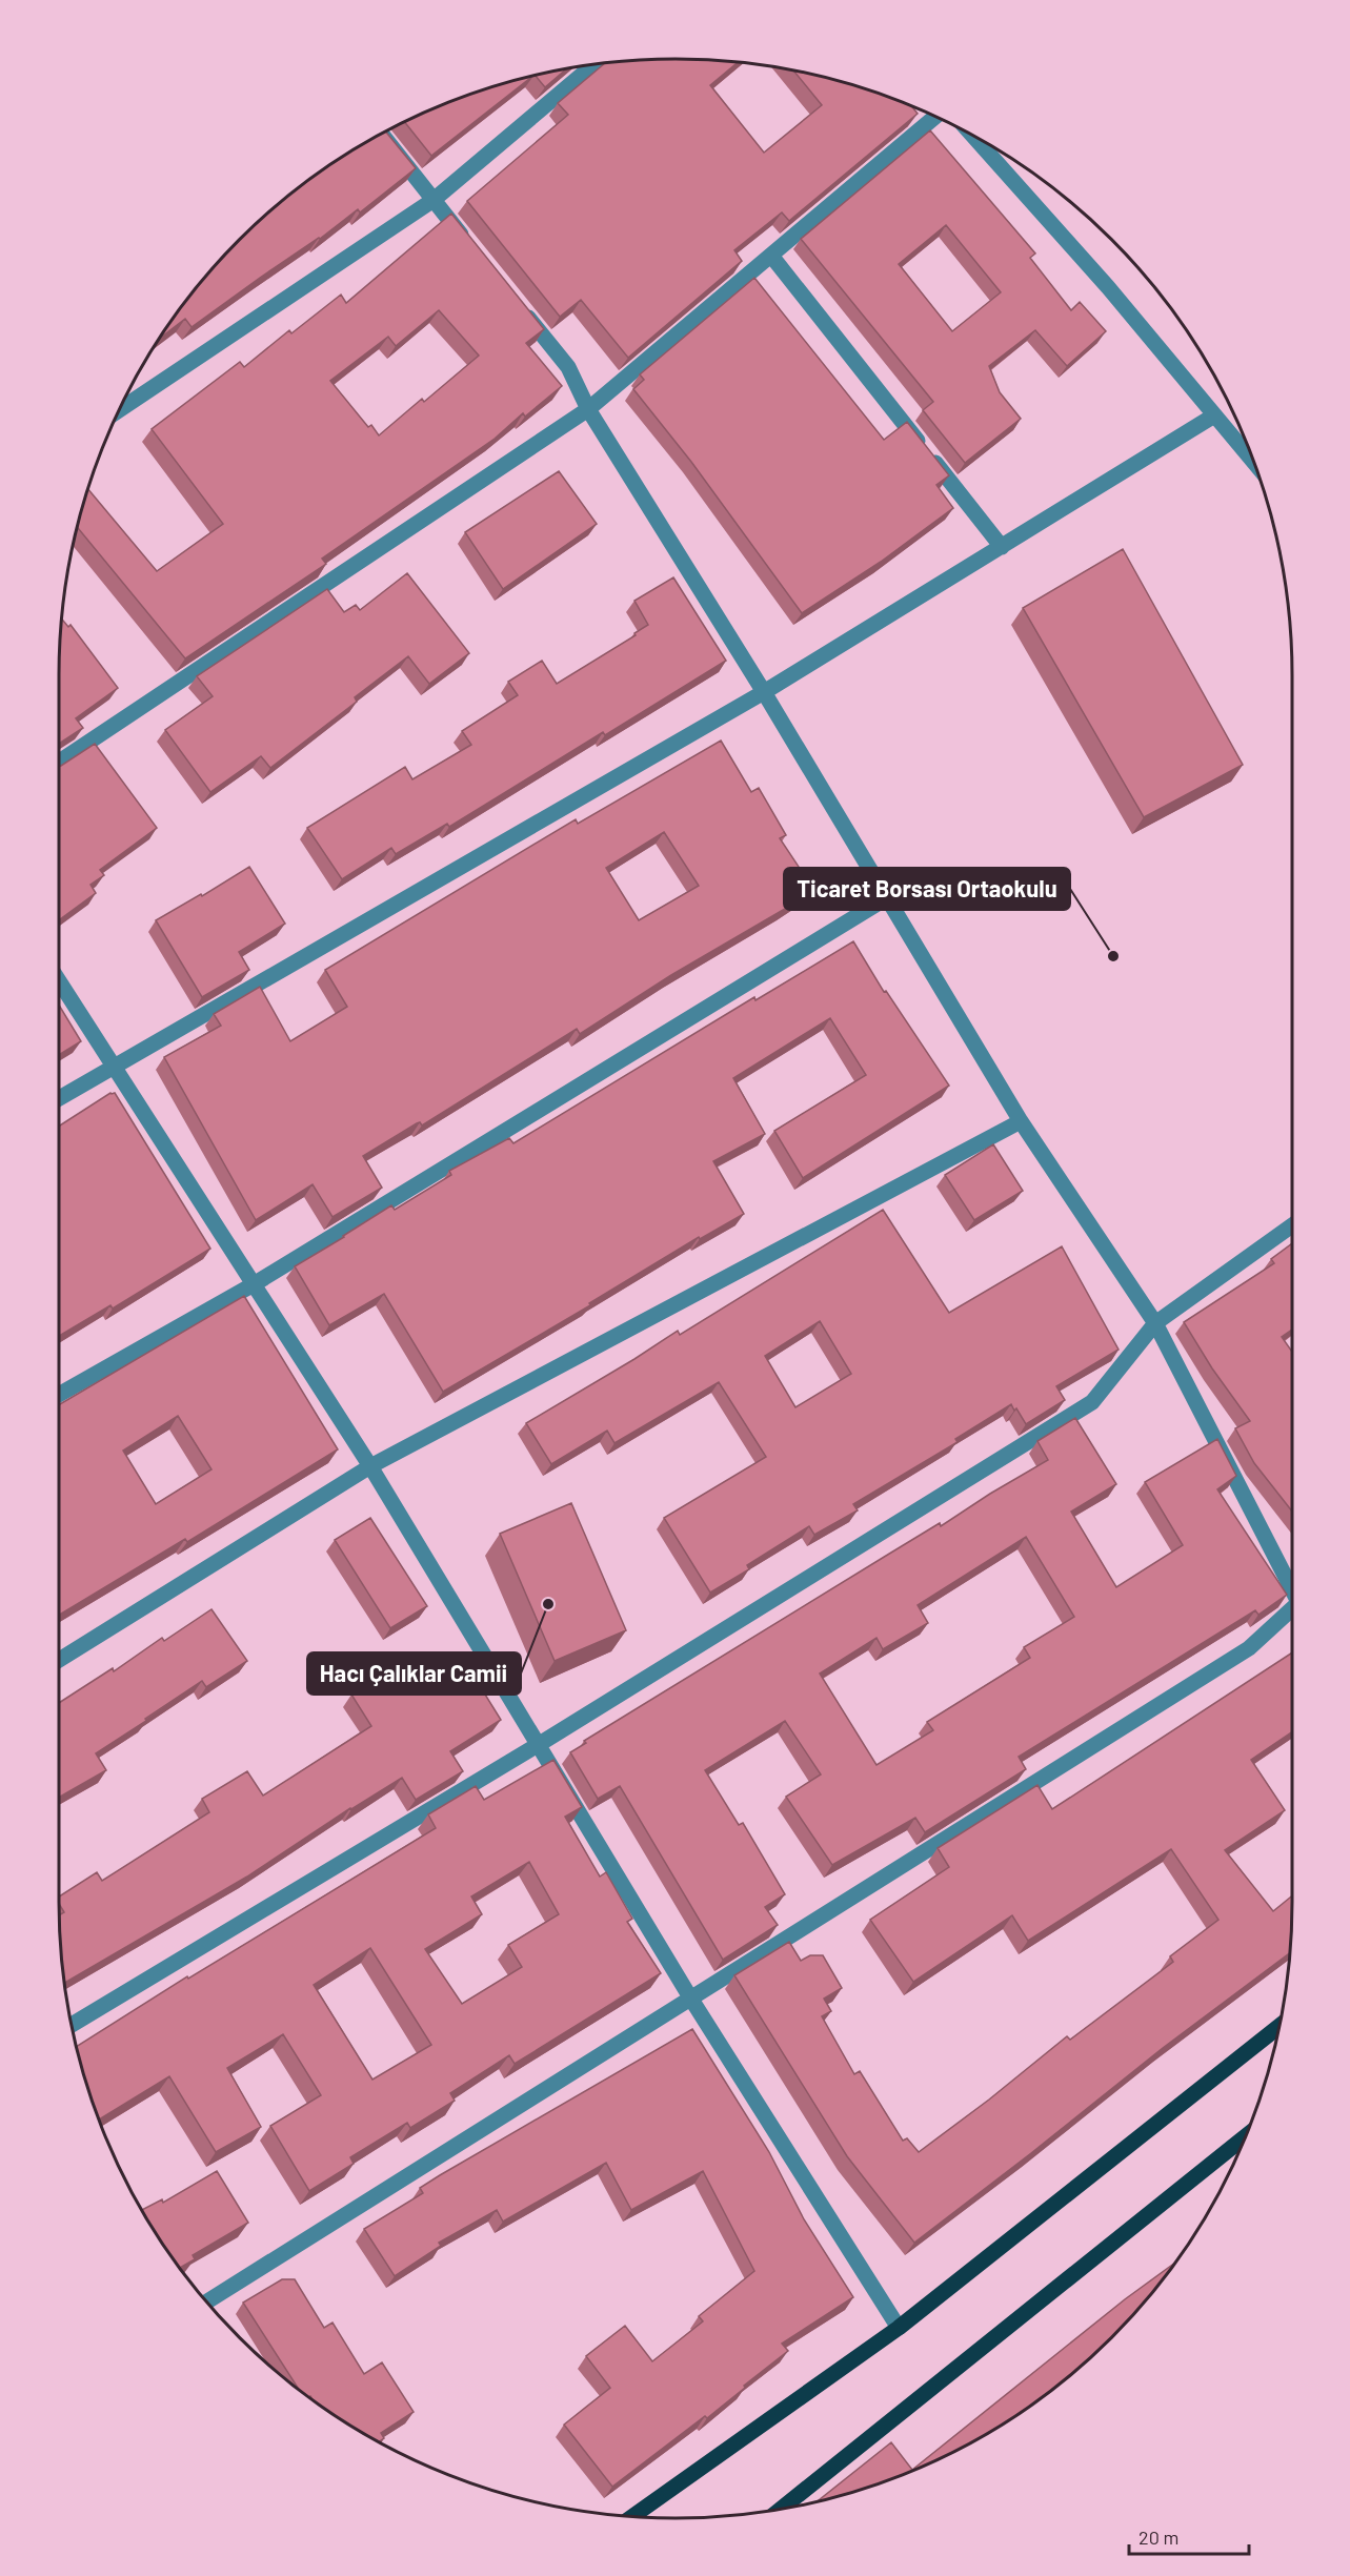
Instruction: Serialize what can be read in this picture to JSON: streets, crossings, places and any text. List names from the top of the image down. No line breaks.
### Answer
{"places":["Ticaret Borsası Ortaokulu","Hacı Çalıklar Camii"],"scale_bar":"20 m"}
